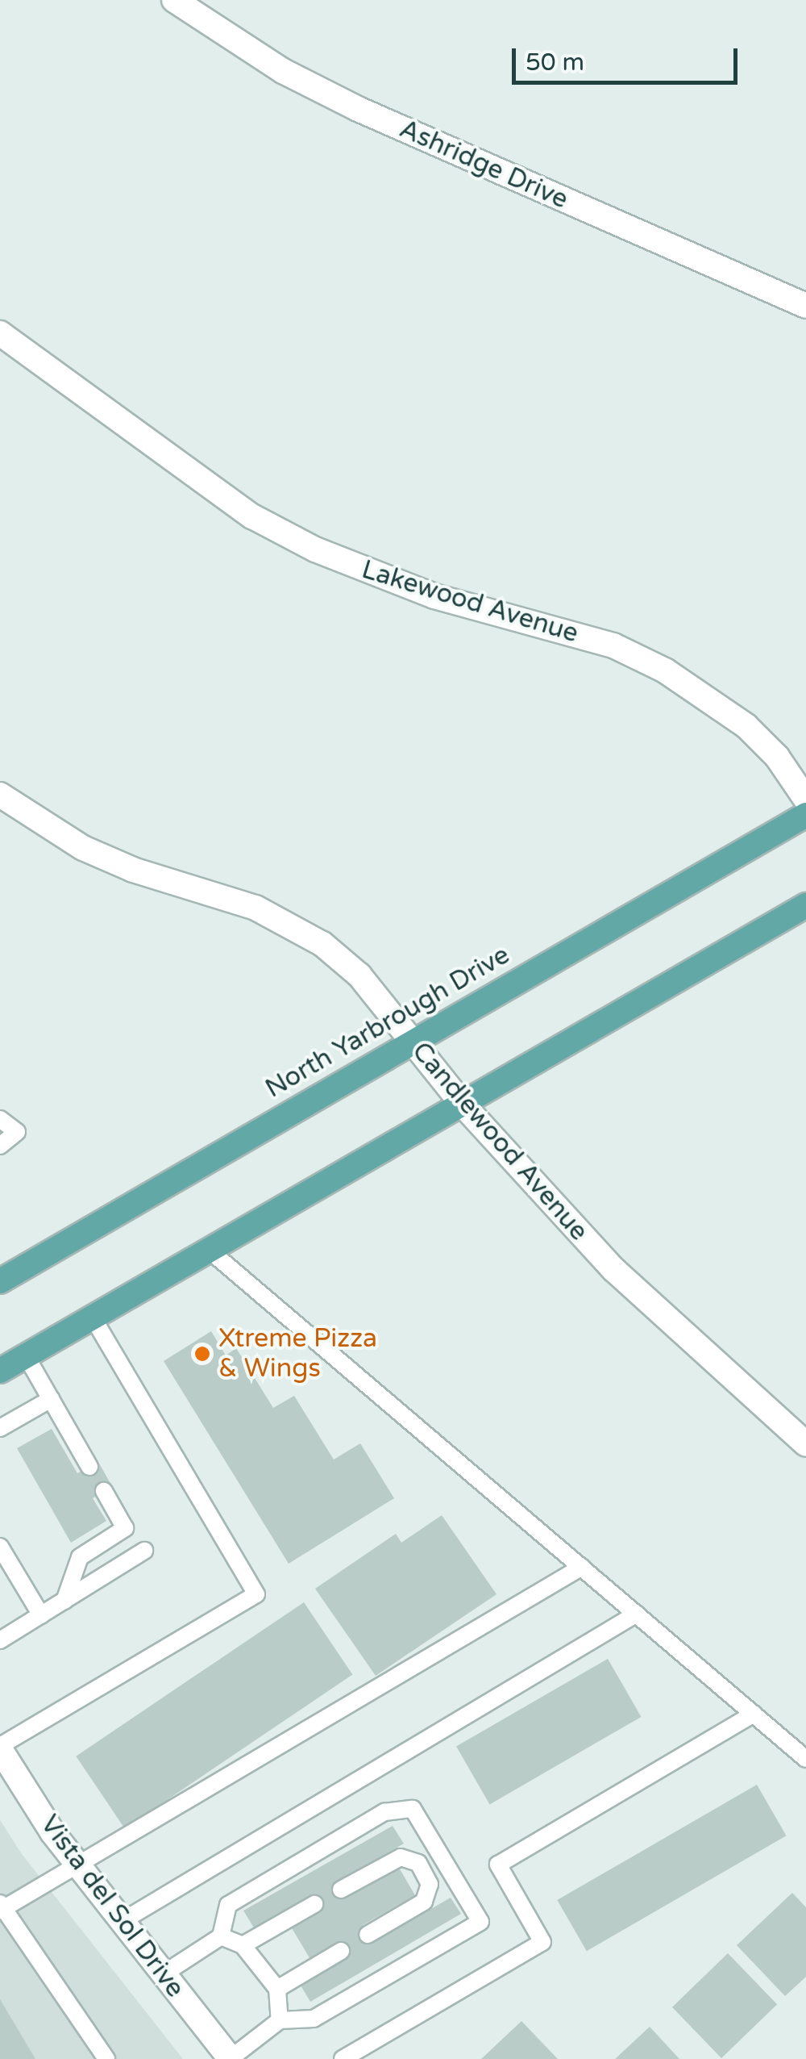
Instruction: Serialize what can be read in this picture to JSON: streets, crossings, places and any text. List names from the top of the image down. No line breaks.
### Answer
{"streets":{"main road":["North Yarbrough Drive"],"street":["Ashridge Drive","Lakewood Avenue","Candlewood Avenue","Vista del Sol Drive"]},"crossings":[["North Yarbrough Drive","Candlewood Avenue"]],"places":["Xtreme Pizza & Wings"],"scale_bar":"50 m"}
